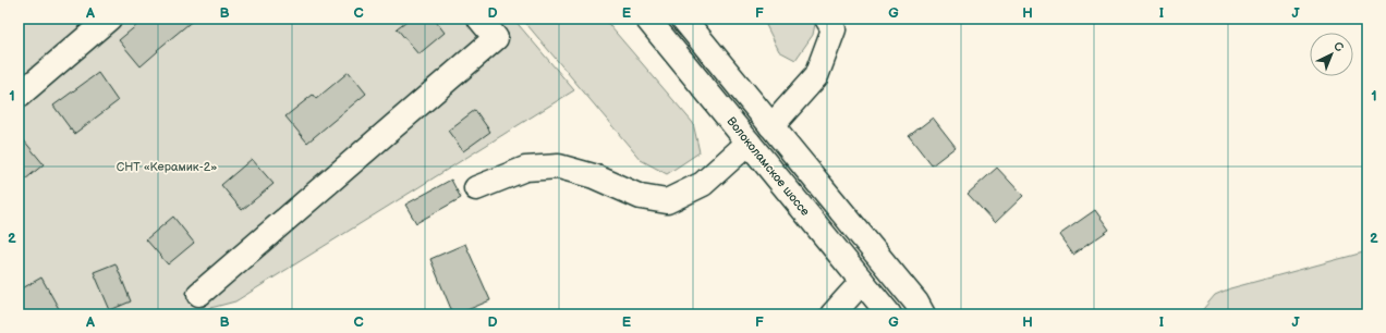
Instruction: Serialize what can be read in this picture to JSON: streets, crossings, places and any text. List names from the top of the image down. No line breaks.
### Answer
{"streets":{"main road":["Волоколамское шоссе"]},"parks":["СНТ «Керамик-2»"],"north":"top right","grid":{"columns":["A","B","C","D","E","F","G","H","I","J"],"rows":["1","2"]}}
